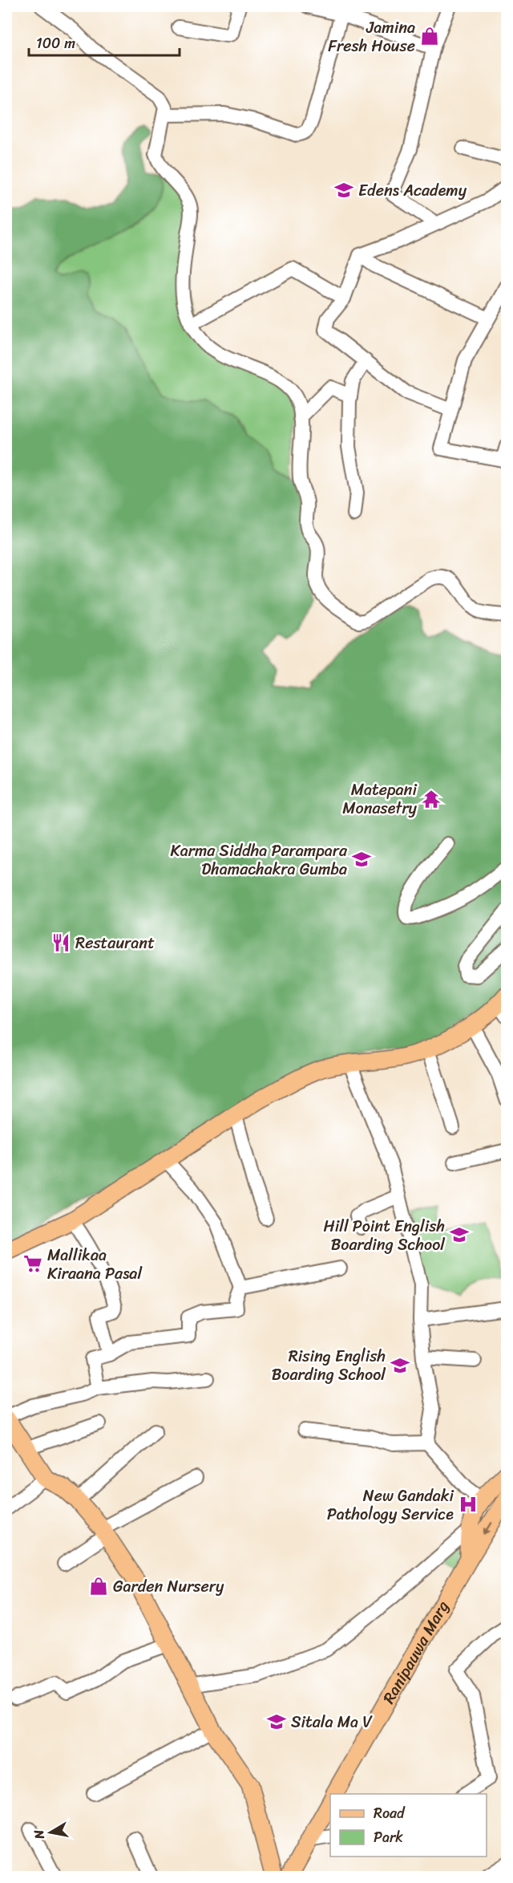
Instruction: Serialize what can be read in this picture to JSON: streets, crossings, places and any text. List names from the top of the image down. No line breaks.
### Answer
{"streets":{"main road":["Ranipauwa Marg"]},"places":{"shop":["Jamina Fresh House","Garden Nursery"],"school or university":["Edens Academy","Karma Siddha Parampara Dhamachakra Gumba","Hill Point English Boarding School","Rising English Boarding School","Sitala Ma V"],"temple":["Matepani Monasetry"],"restaurant":["Restaurant"],"supermarket":["Mallikaa Kiraana Pasal"],"hospital":["New Gandaki Pathology Service"]},"legend":["Road","Park"],"scale_bar":"100 m","north":"left"}
